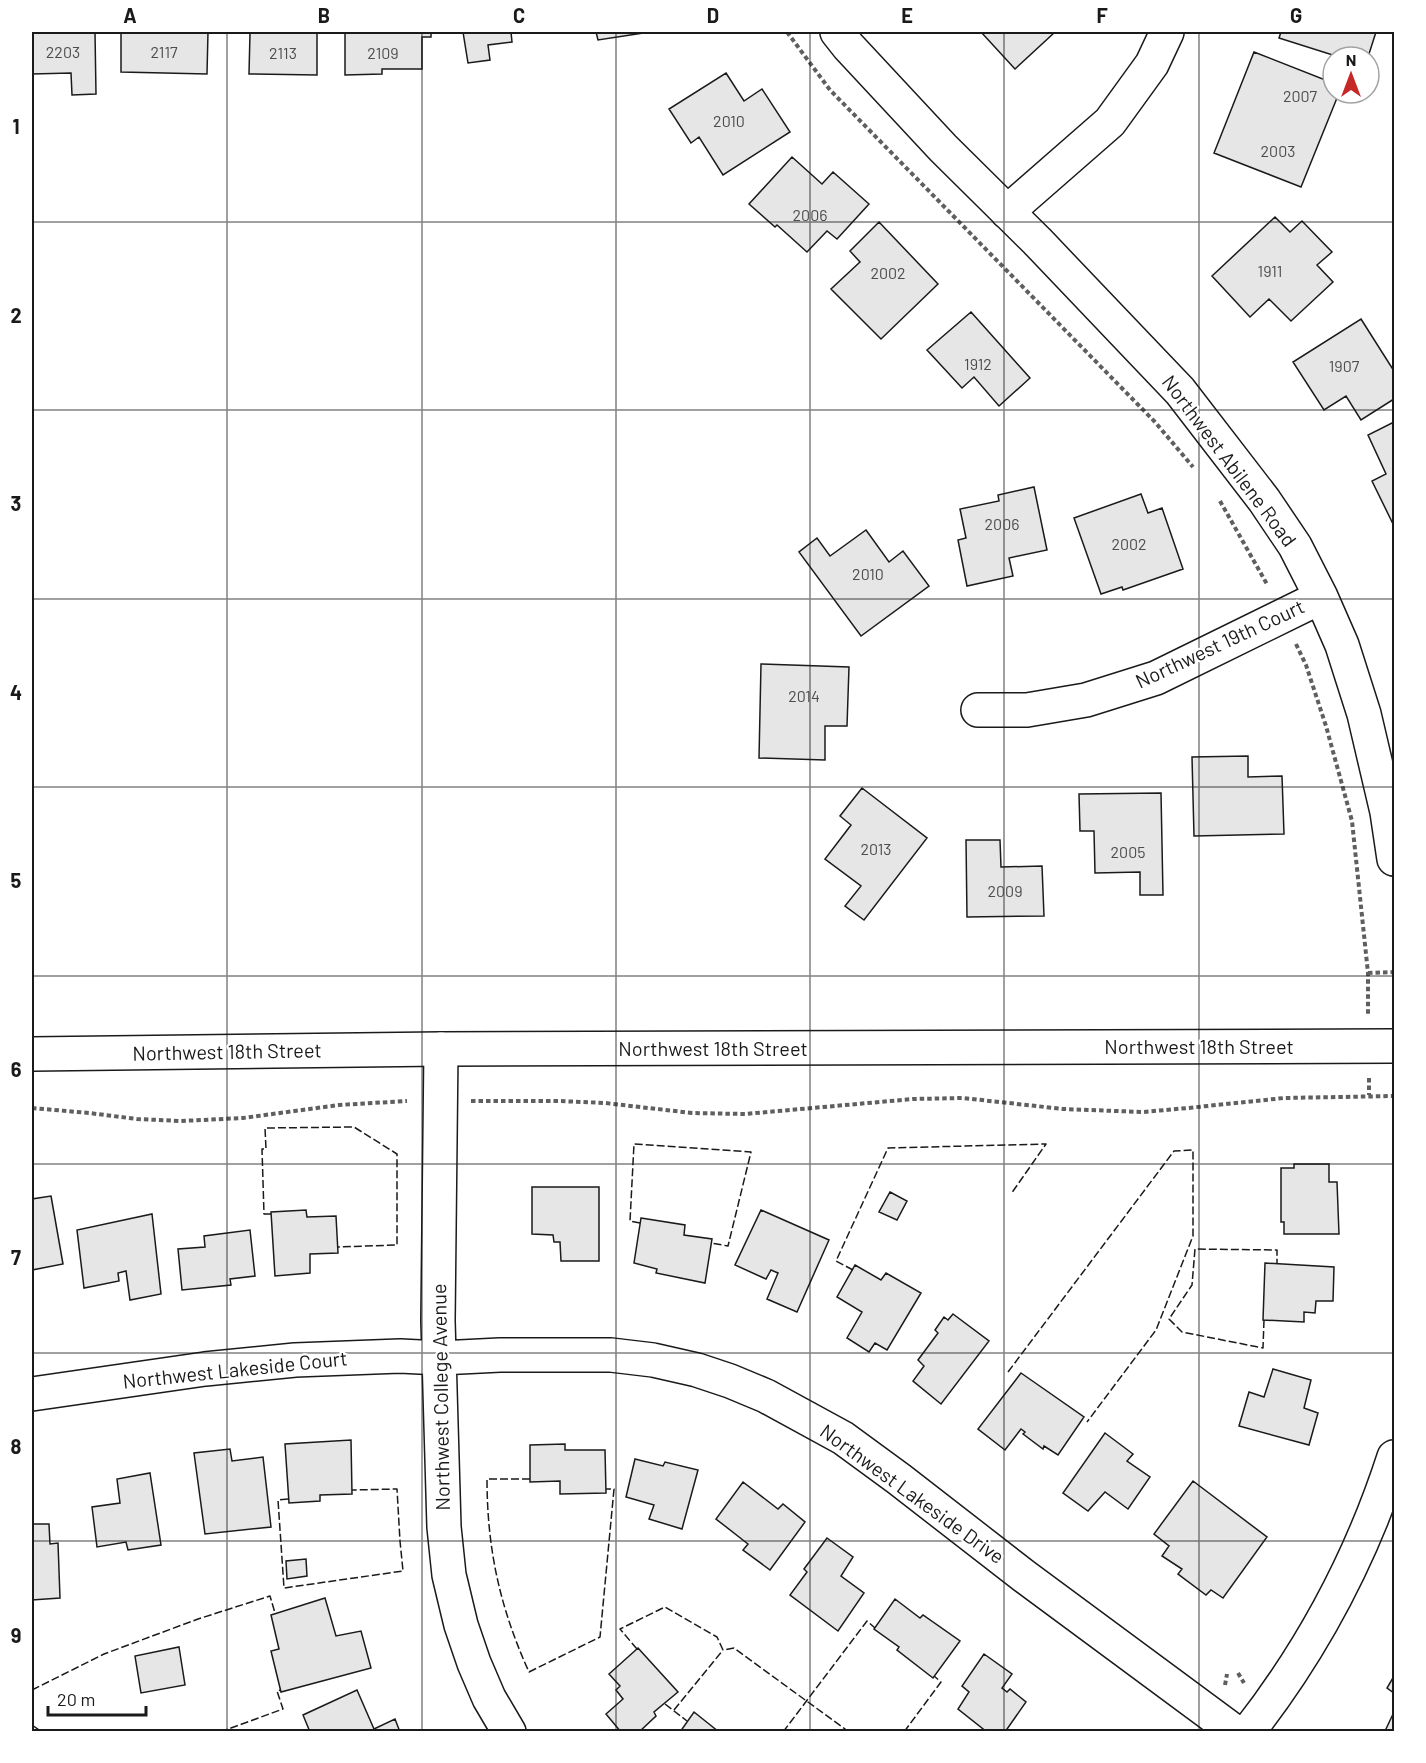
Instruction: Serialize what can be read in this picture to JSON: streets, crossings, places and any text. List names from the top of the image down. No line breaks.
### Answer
{"streets":{"street":["Northwest Abilene Road","Northwest 19th Court","Northwest 18th Street","Northwest Lakeside Court","Northwest College Avenue","Northwest Lakeside Drive"]},"crossings":[["Northwest Abilene Road","Northwest 19th Court"],["Northwest 18th Street","Northwest College Avenue"],["Northwest Lakeside Court","Northwest College Avenue"],["Northwest Lakeside Court","Northwest Lakeside Drive"],["Northwest College Avenue","Northwest Lakeside Drive"]],"house_numbers":["2203","2117","2113","2109","2007","2010","2003","2006","1911","2002","1912","1907","2006","2002","2010","2014","2013","2005","2009"],"scale_bar":"20 m","north":"top","grid":{"columns":["A","B","C","D","E","F","G"],"rows":["1","2","3","4","5","6","7","8","9"]}}
